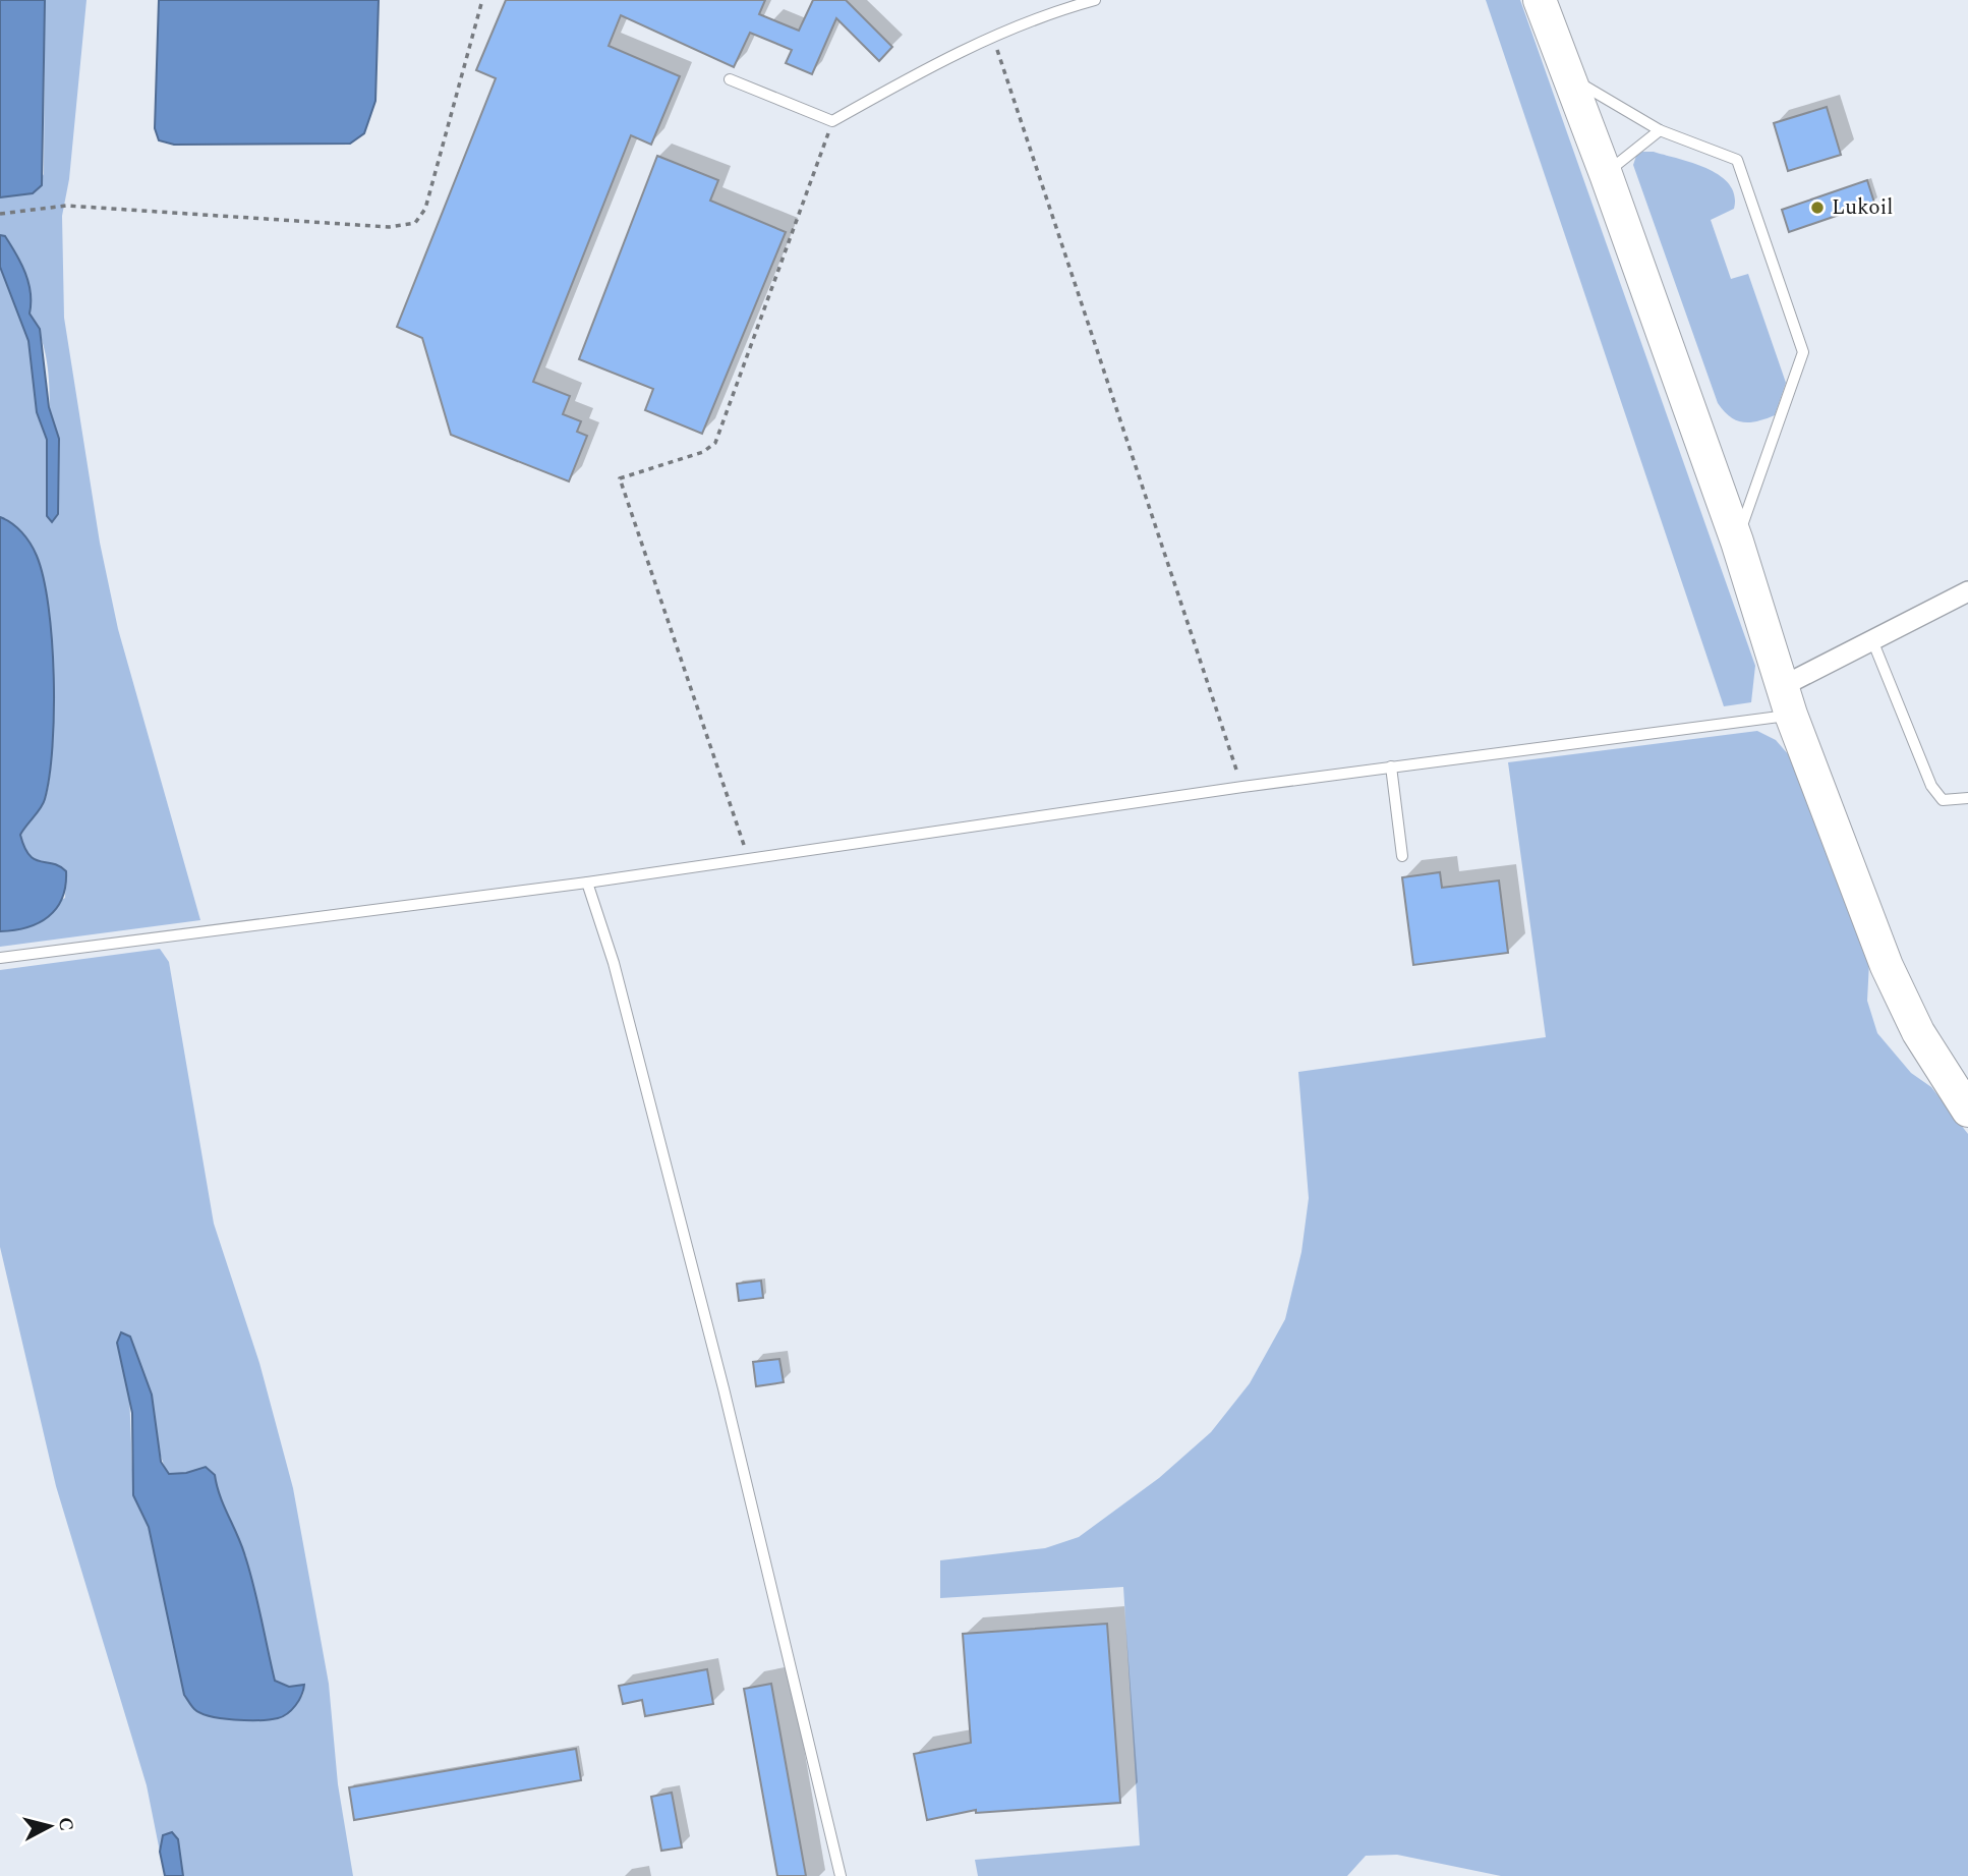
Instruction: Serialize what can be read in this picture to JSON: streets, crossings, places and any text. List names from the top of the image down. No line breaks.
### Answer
{"places":["Lukoil"],"north":"right"}
